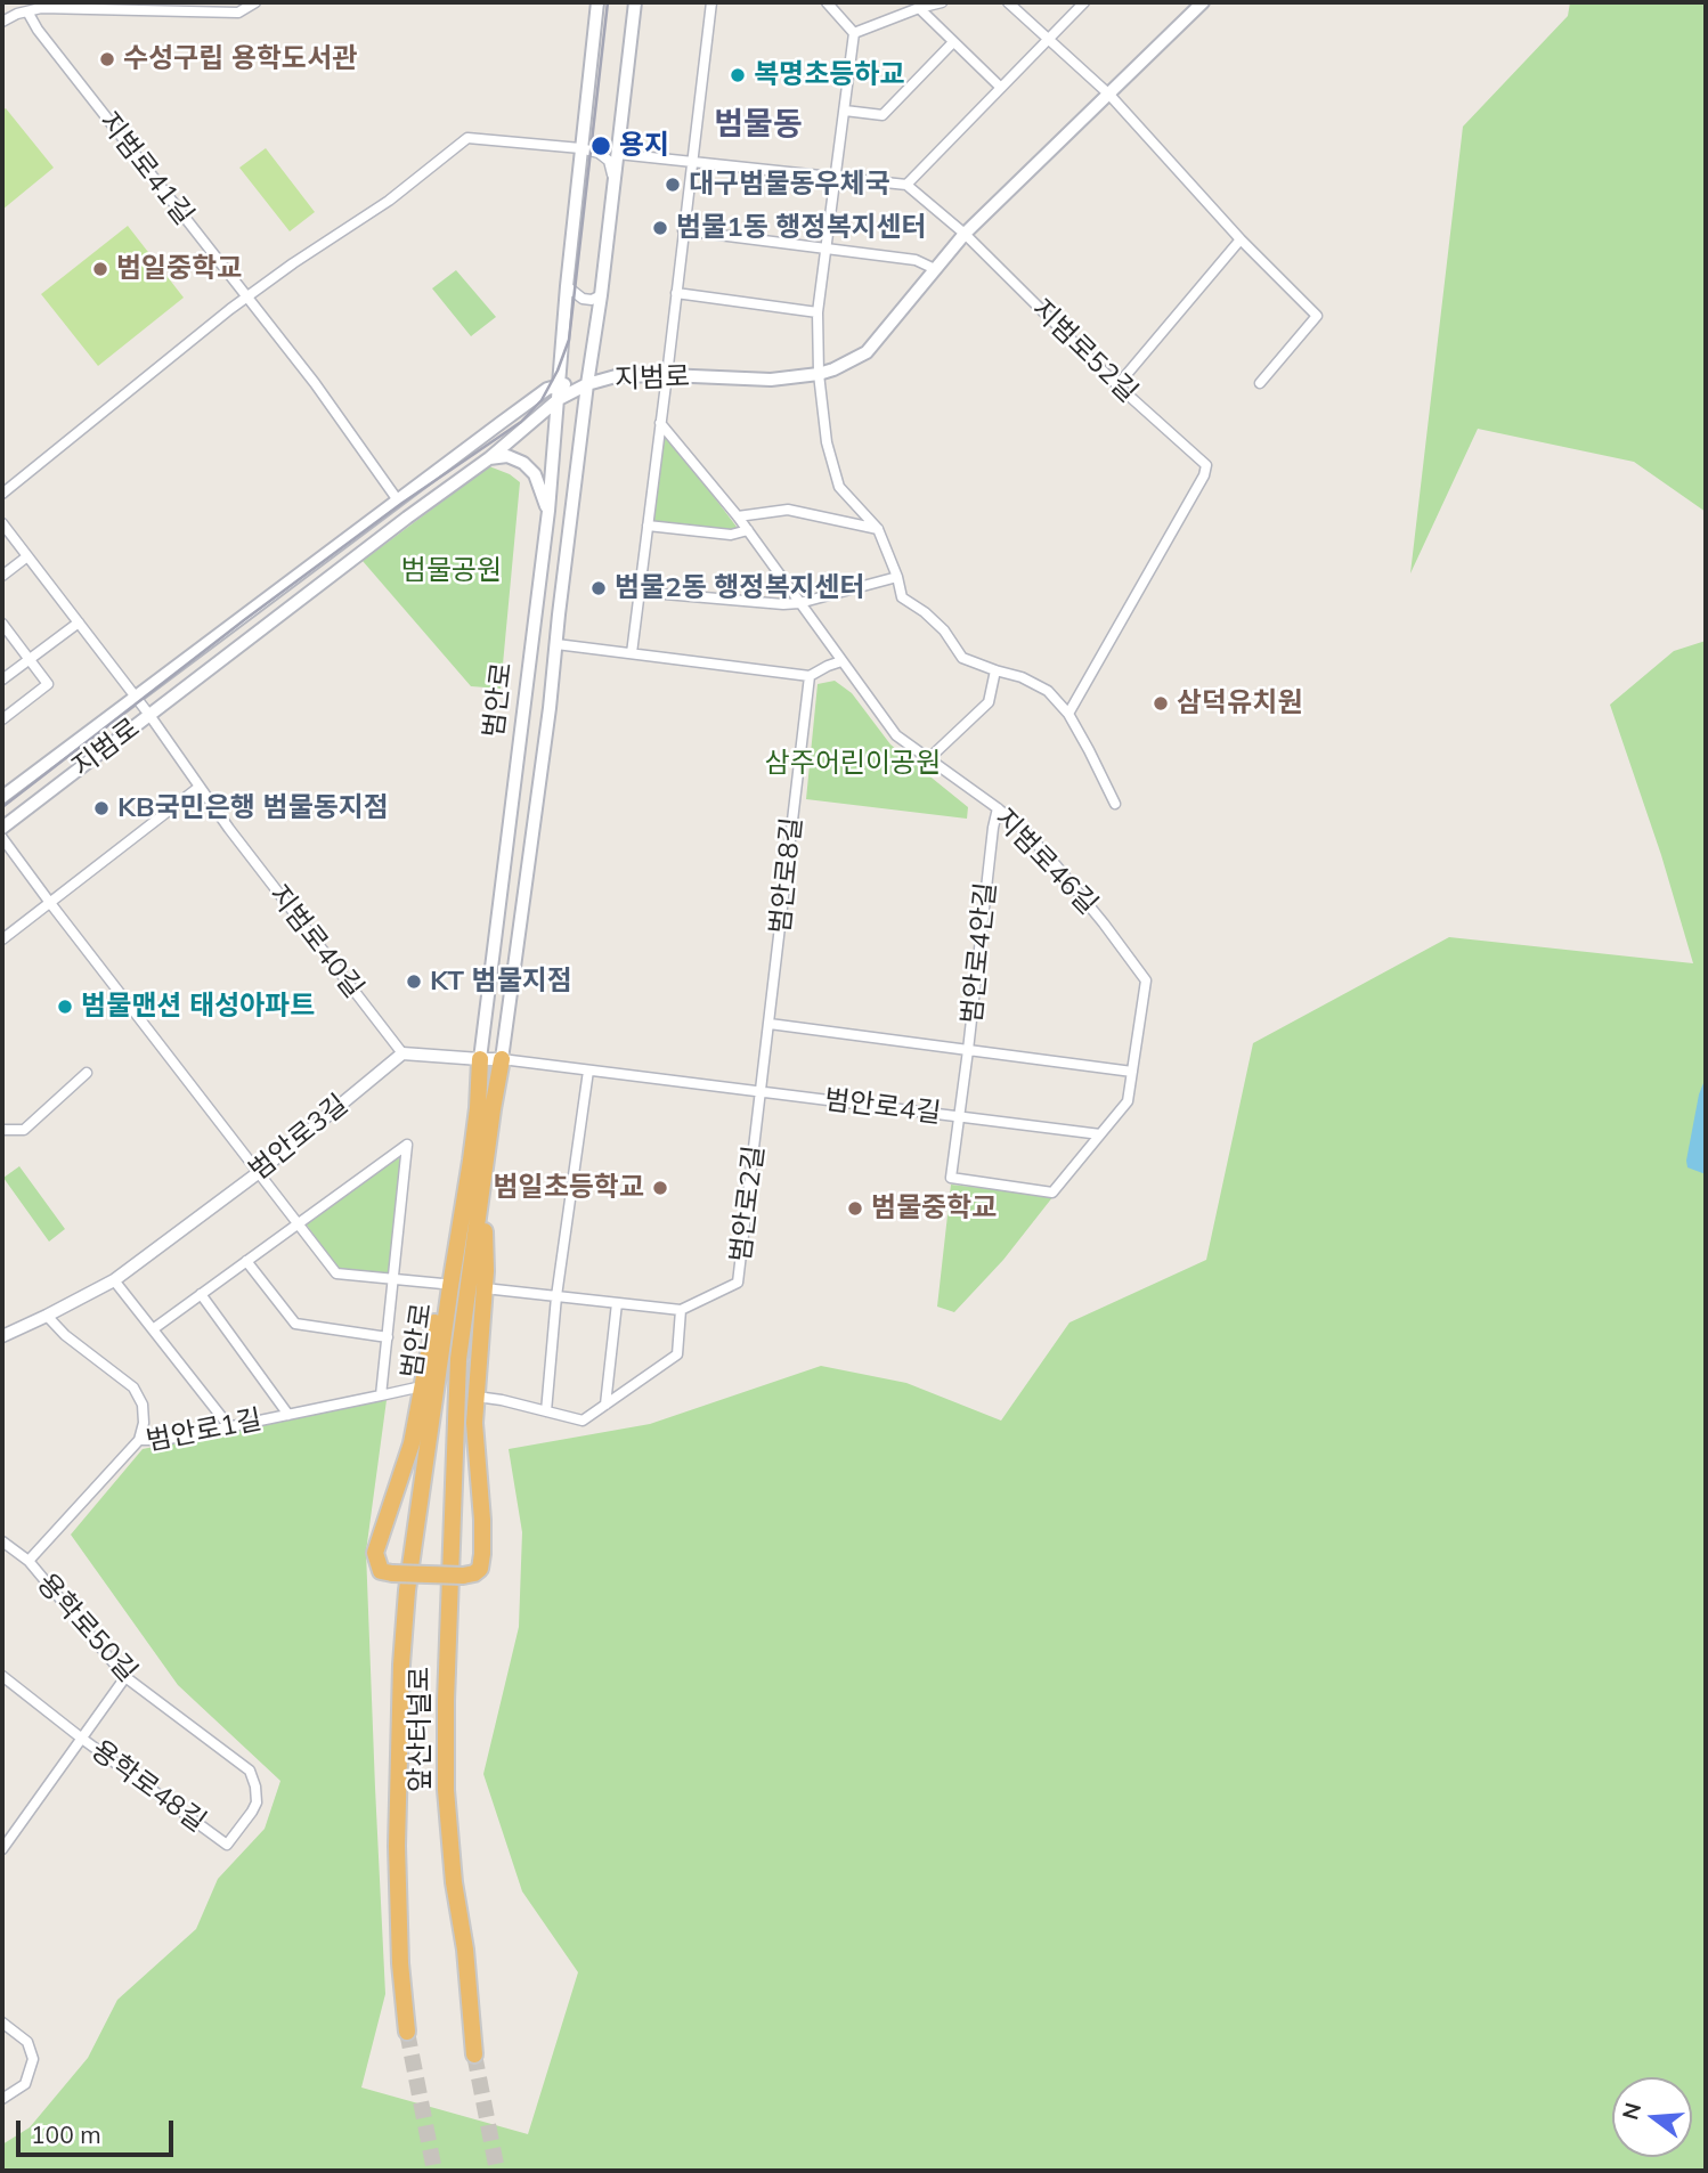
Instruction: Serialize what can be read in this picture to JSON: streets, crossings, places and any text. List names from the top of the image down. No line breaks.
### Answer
{"streets":{"highway":["범안로","앞산터널로"],"main road":["지범로"],"street":["지범로41길","지범로52길","지범로46길","범안로8길","지범로40길","범안로4안길","범안로4길","범안로3길","범안로2길","범안로1길","용학로50길","용학로48길"]},"crossings":[["지범로52길","지범로"],["지범로","범안로"],["범안로","범안로4길"],["범안로","앞산터널로"],["지범로46길","범안로4안길"],["범안로8길","범안로4안길"],["범안로8길","범안로4길"],["범안로8길","범안로2길"],["지범로40길","범안로3길"],["범안로4안길","범안로4길"],["범안로4길","범안로2길"],["범안로1길","용학로50길"],["용학로50길","용학로48길"]],"districts":["범물동"],"parks":["범물공원","삼주어린이공원"],"places":["수성구립 용학도서관","복명초등하교","용지","대구범물동우체국","범물1동 행정복지센터","범일중학교","범물2동 행정복지센터","삼덕유치원","KB국민은행 범물동지점","KT 범물지점","범물맨션 태성아파트","범일초등학교","범물중학교"],"scale_bar":"100 m","north":"left"}
